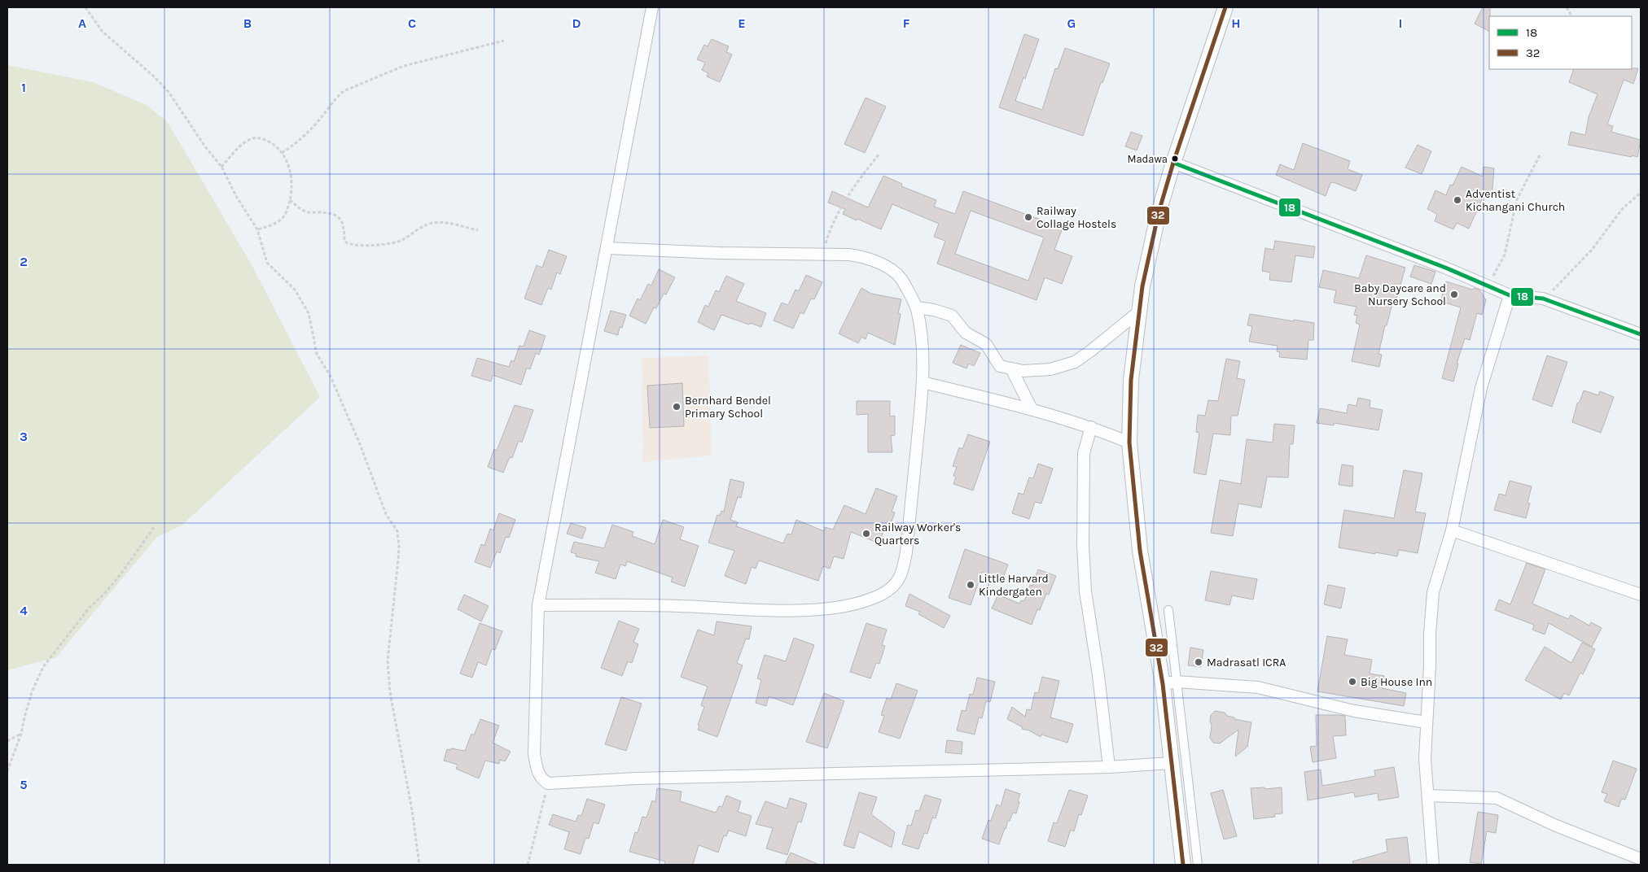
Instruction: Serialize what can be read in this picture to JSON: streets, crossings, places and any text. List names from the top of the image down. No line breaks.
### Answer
{"places":["Madawa","Adventist Kichangani Church","Railway Collage Hostels","Baby Daycare and Nursery School","Bernhard Bendel Primary School","Railway Worker's Quarters","Little Harvard Kindergaten","Madrasatl ICRA","Big House Inn"],"lines":["transit line 32","transit line 18"],"legend":["18","32"],"grid":{"columns":["A","B","C","D","E","F","G","H","I"],"rows":["1","2","3","4","5"]}}
